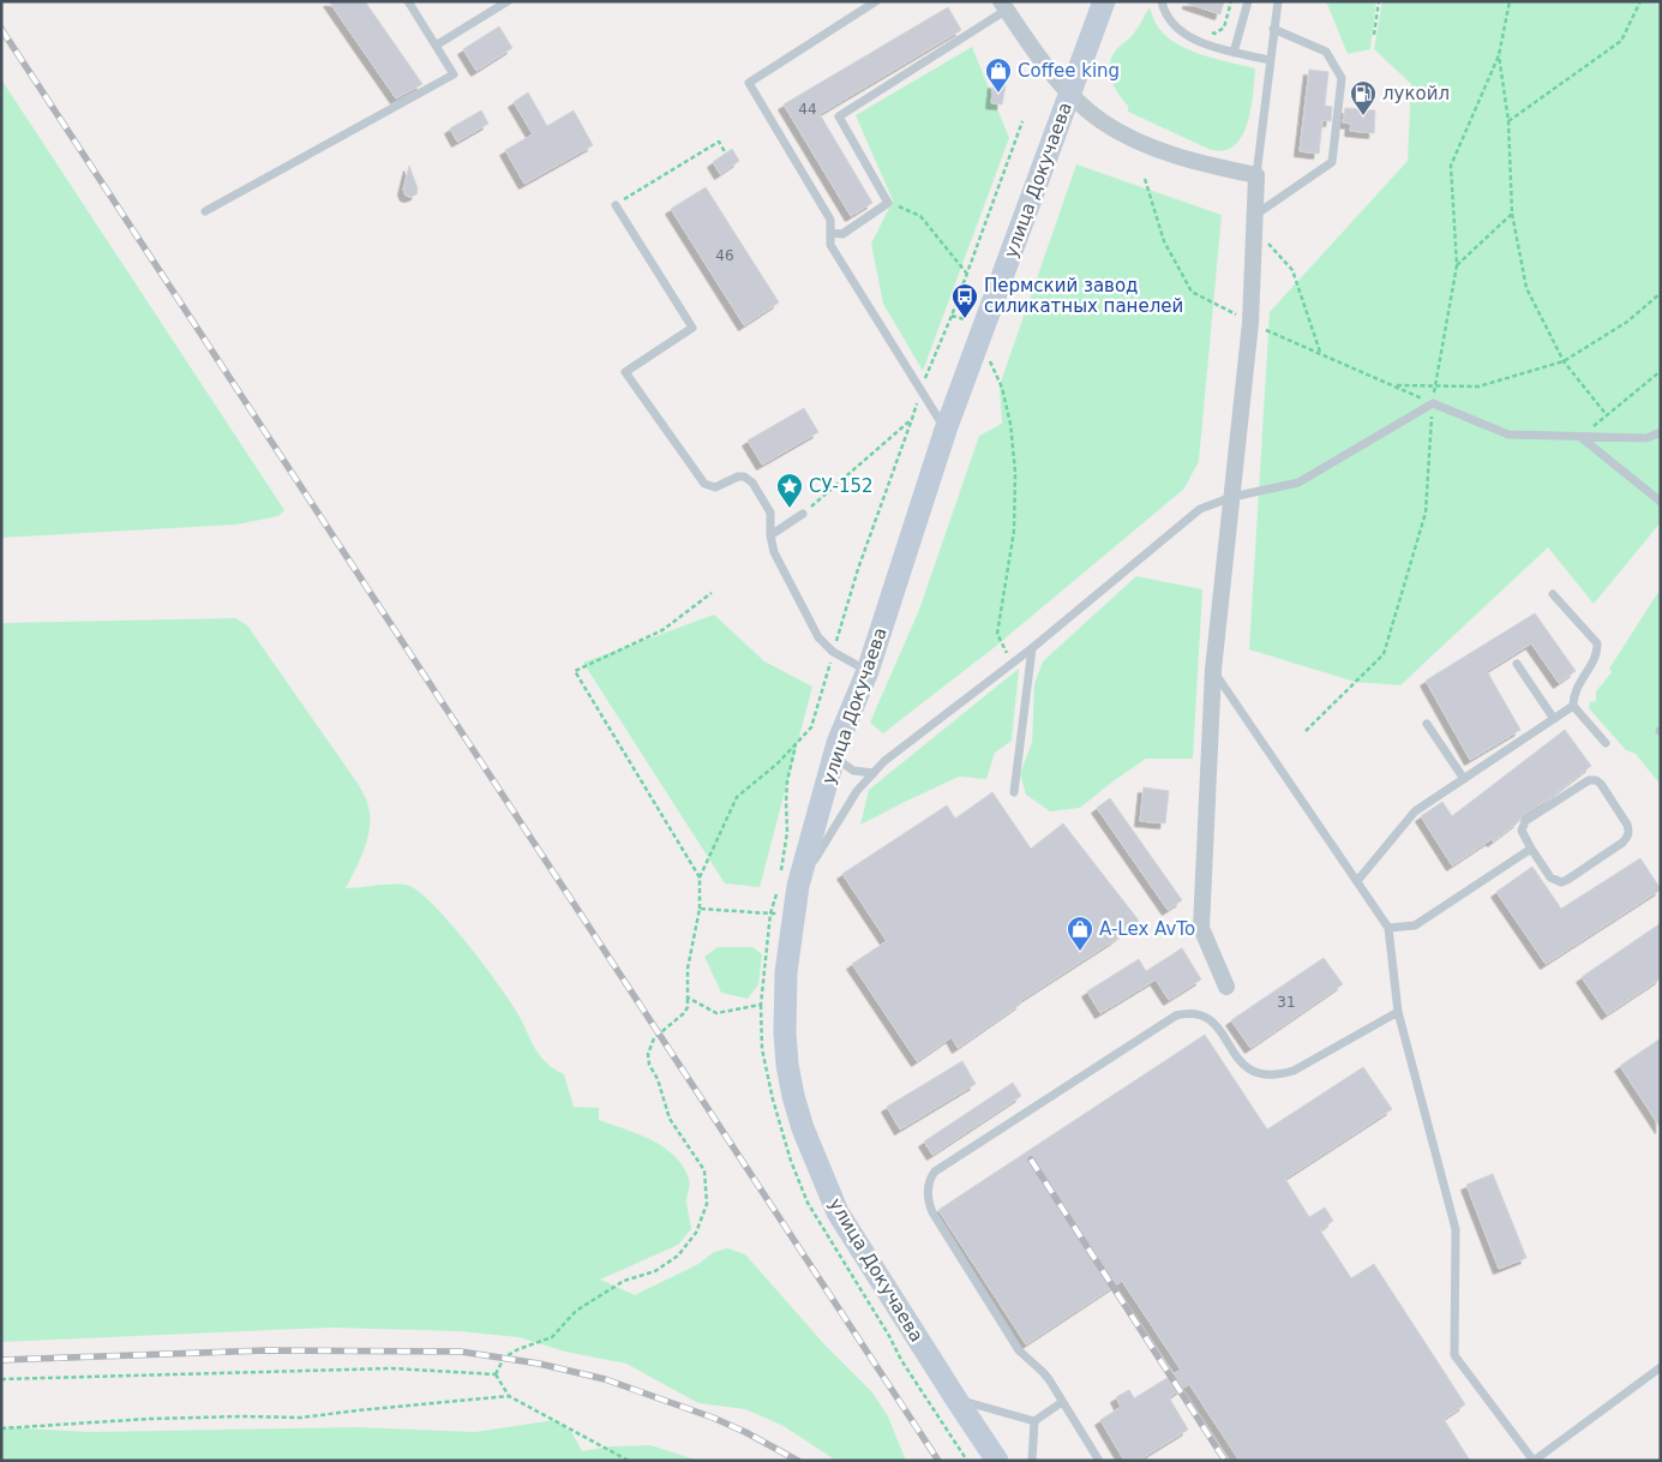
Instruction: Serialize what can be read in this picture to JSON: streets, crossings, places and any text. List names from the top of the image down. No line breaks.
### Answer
{"streets":{"main road":["улица Докучаева"]},"places":{"shop":["Coffee king","A-Lex AvTo"],"fuel station":["лукойл"],"bus stop":["Пермский завод силикатных панелей"],"place":["СУ-152"]},"house_numbers":["44","46","31"]}
